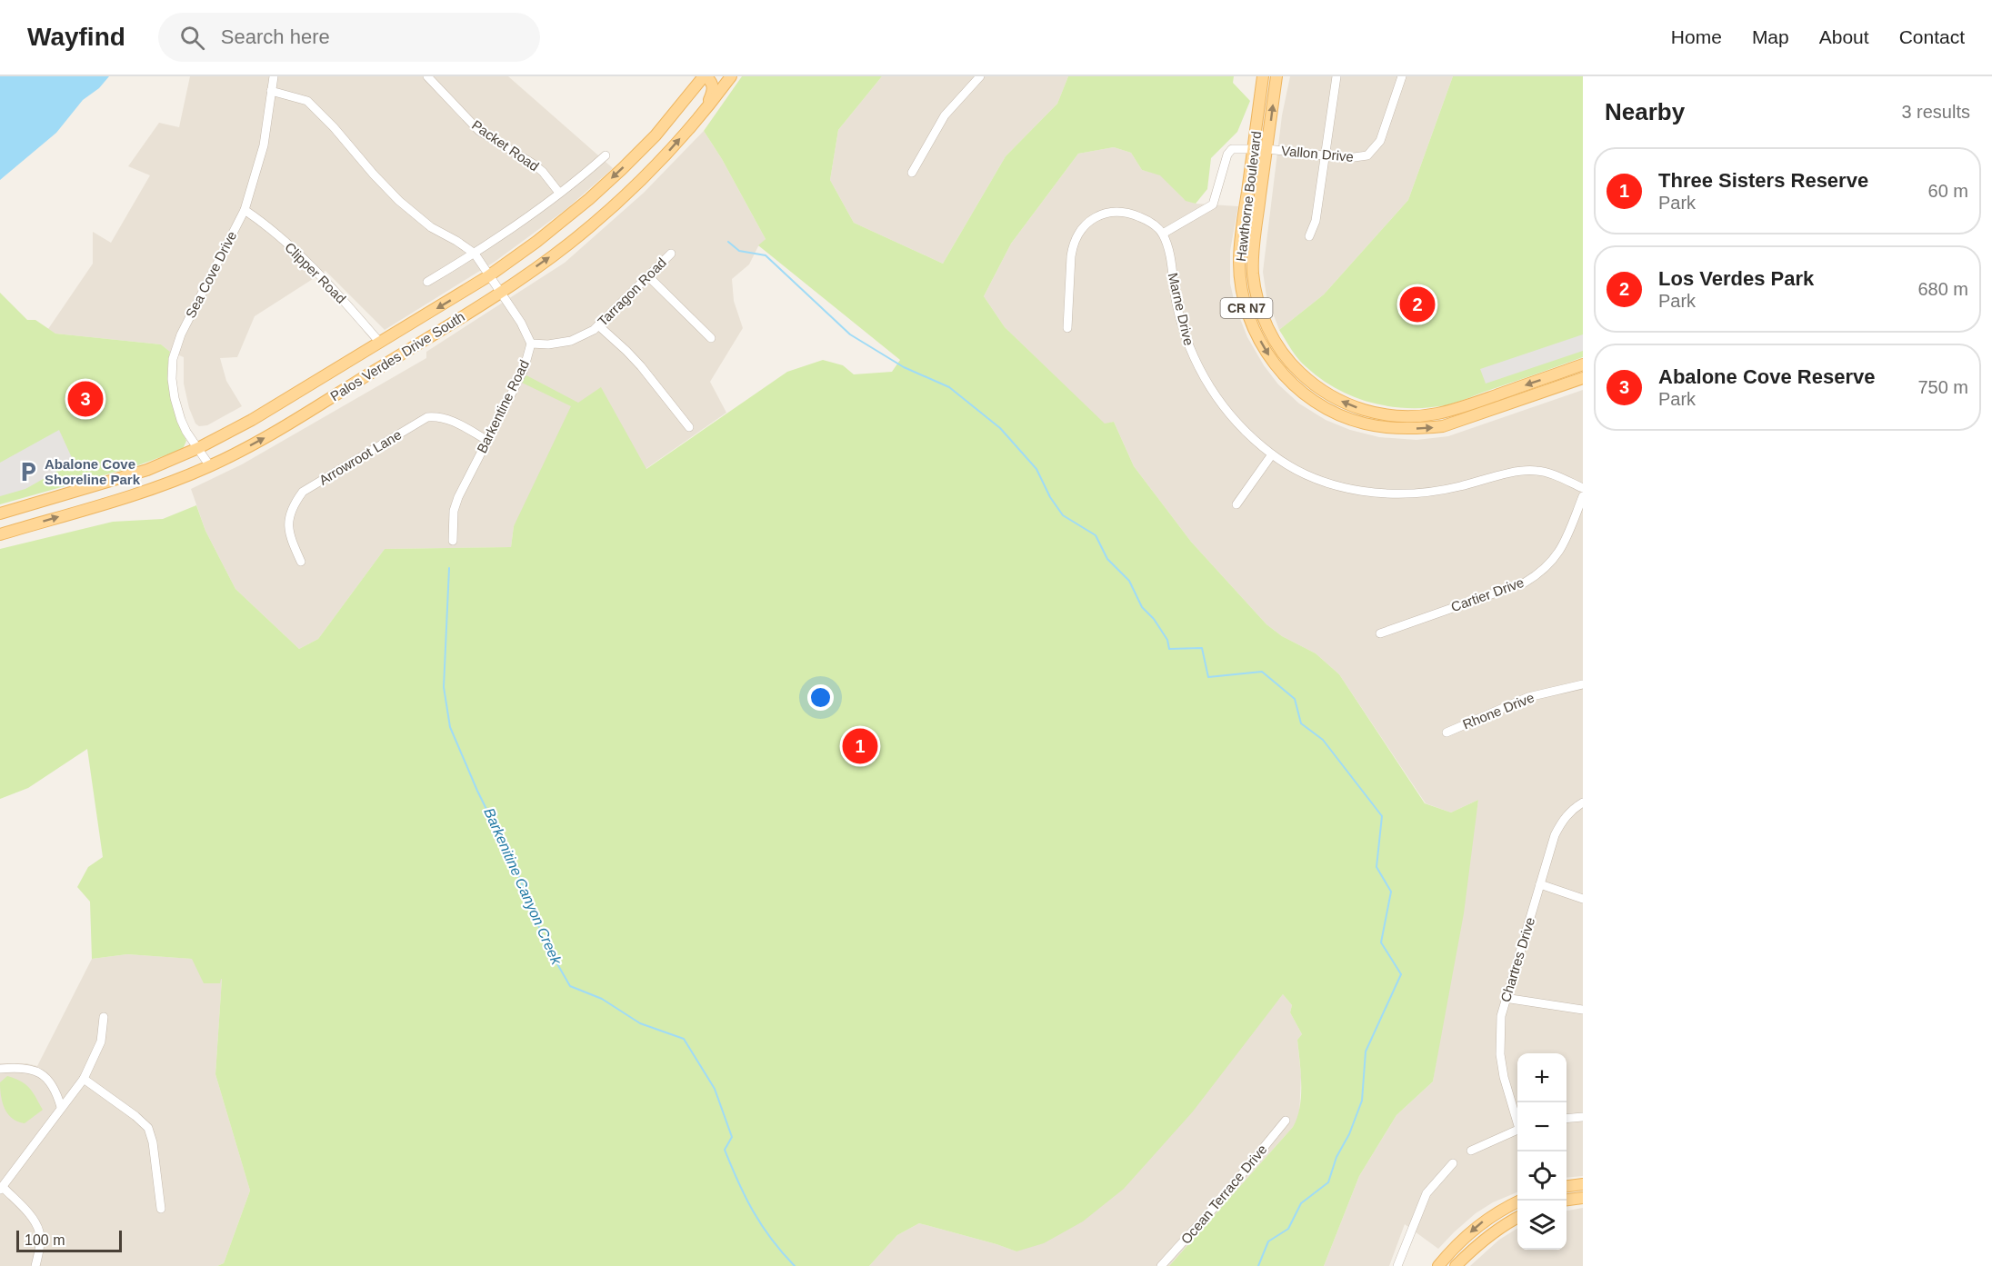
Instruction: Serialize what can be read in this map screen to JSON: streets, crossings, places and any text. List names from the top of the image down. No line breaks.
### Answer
{"streets":{"main road":["Hawthorne Boulevard","CR N7","Palos Verdes Drive South"],"street":["Packet Road","Vallon Drive","Clipper Road","Sea Cove Drive","Tarragon Road","Marne Drive","Barkentine Road","Arrowroot Lane","Cartier Drive","Rhone Drive","Chartres Drive","Ocean Terrace Drive"]},"crossings":[["Vallon Drive","Hawthorne Boulevard"],["Vallon Drive","Marne Drive"],["Clipper Road","Sea Cove Drive"],["Clipper Road","Palos Verdes Drive South"],["Sea Cove Drive","Palos Verdes Drive South"],["Sea Cove Drive","Barkentine Road"],["Tarragon Road","Barkentine Road"],["Palos Verdes Drive South","Barkentine Road"],["Barkentine Road","Arrowroot Lane"]],"water":["Barkenitine Canyon Creek"],"places":{"parking":["Abalone Cove Shoreline Park"]},"scale_bar":"100 m","page":{"header":"Wayfind","search":"Search here","nav":["Home","Map","About","Contact"],"heading":["Nearby","3 results"],"list":[{"mark":"1","name":"Three Sisters Reserve","note":"Park","value":"60 m"},{"mark":"2","name":"Los Verdes Park","note":"Park","value":"680 m"},{"mark":"3","name":"Abalone Cove Reserve","note":"Park","value":"750 m"}],"pins":["2","3","1"],"map_buttons":["+","−"],"scale":"100 m"}}
